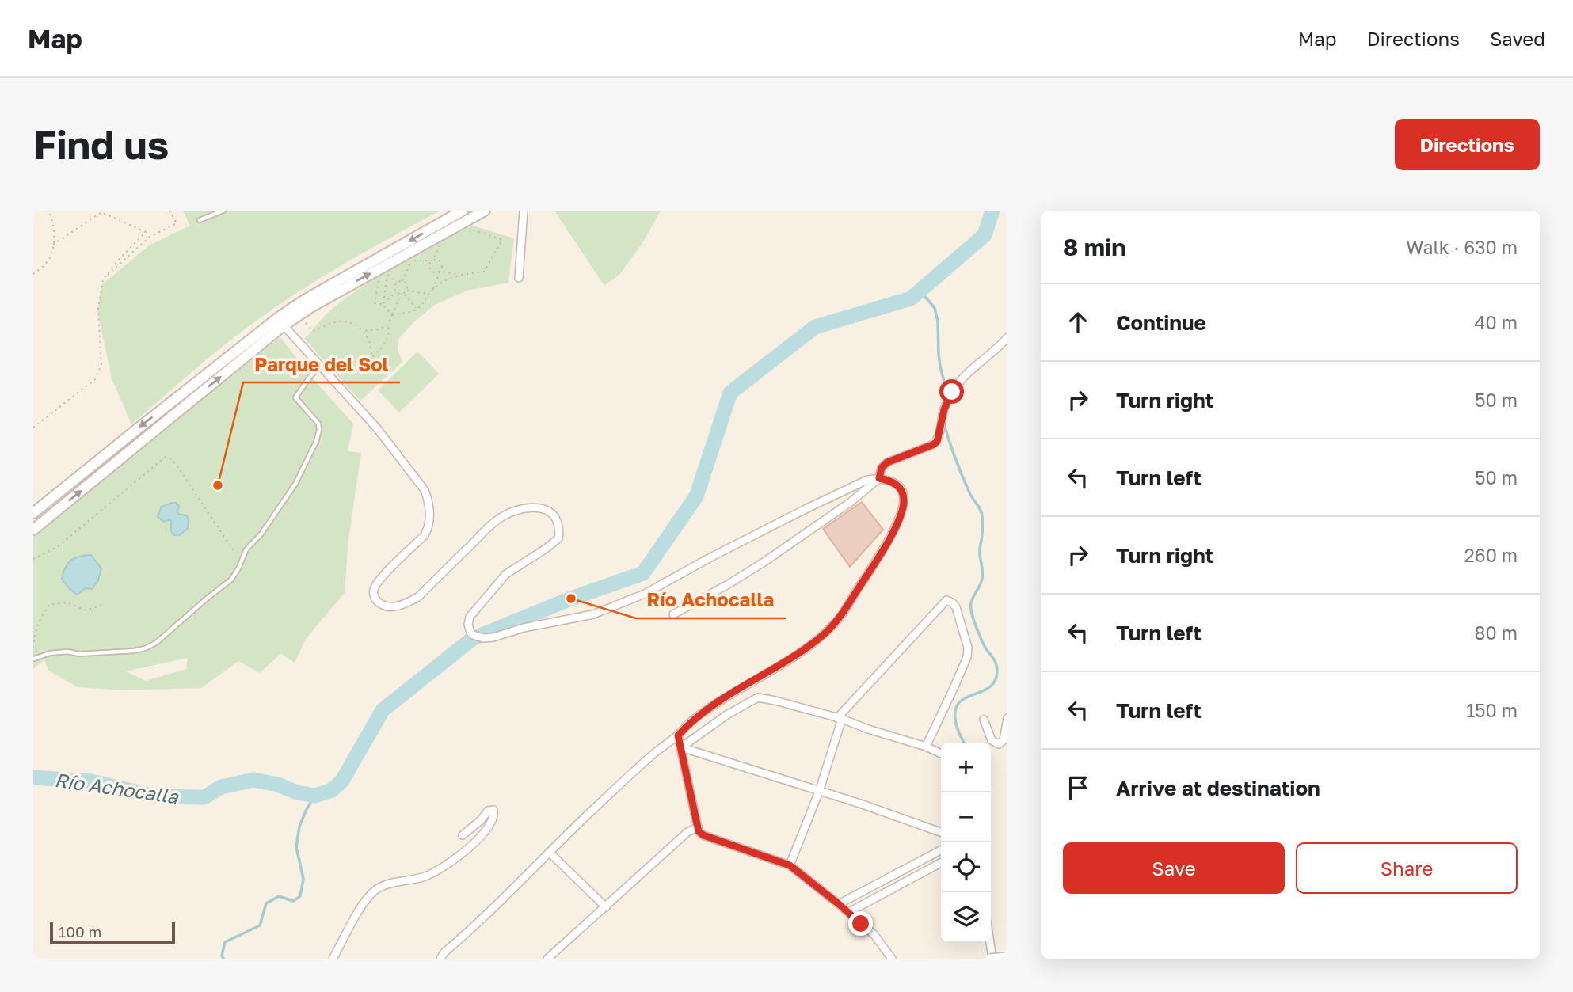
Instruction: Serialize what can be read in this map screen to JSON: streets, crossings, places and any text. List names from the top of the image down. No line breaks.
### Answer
{"water":["Río Achocalla"],"places":["Parque del Sol","Río Achocalla"],"scale_bar":"100 m","page":{"header":"Map","nav":["Map","Directions","Saved"],"buttons":["Directions",["Save","Share"]],"title":"Find us","heading":["8 min","Walk · 630 m"],"list":[["Continue","40 m"],["Turn right","50 m"],["Turn left","50 m"],["Turn right","260 m"],["Turn left","80 m"],["Turn left","150 m"],"Arrive at destination"],"map_buttons":["+","−"],"scale":"100 m"}}
